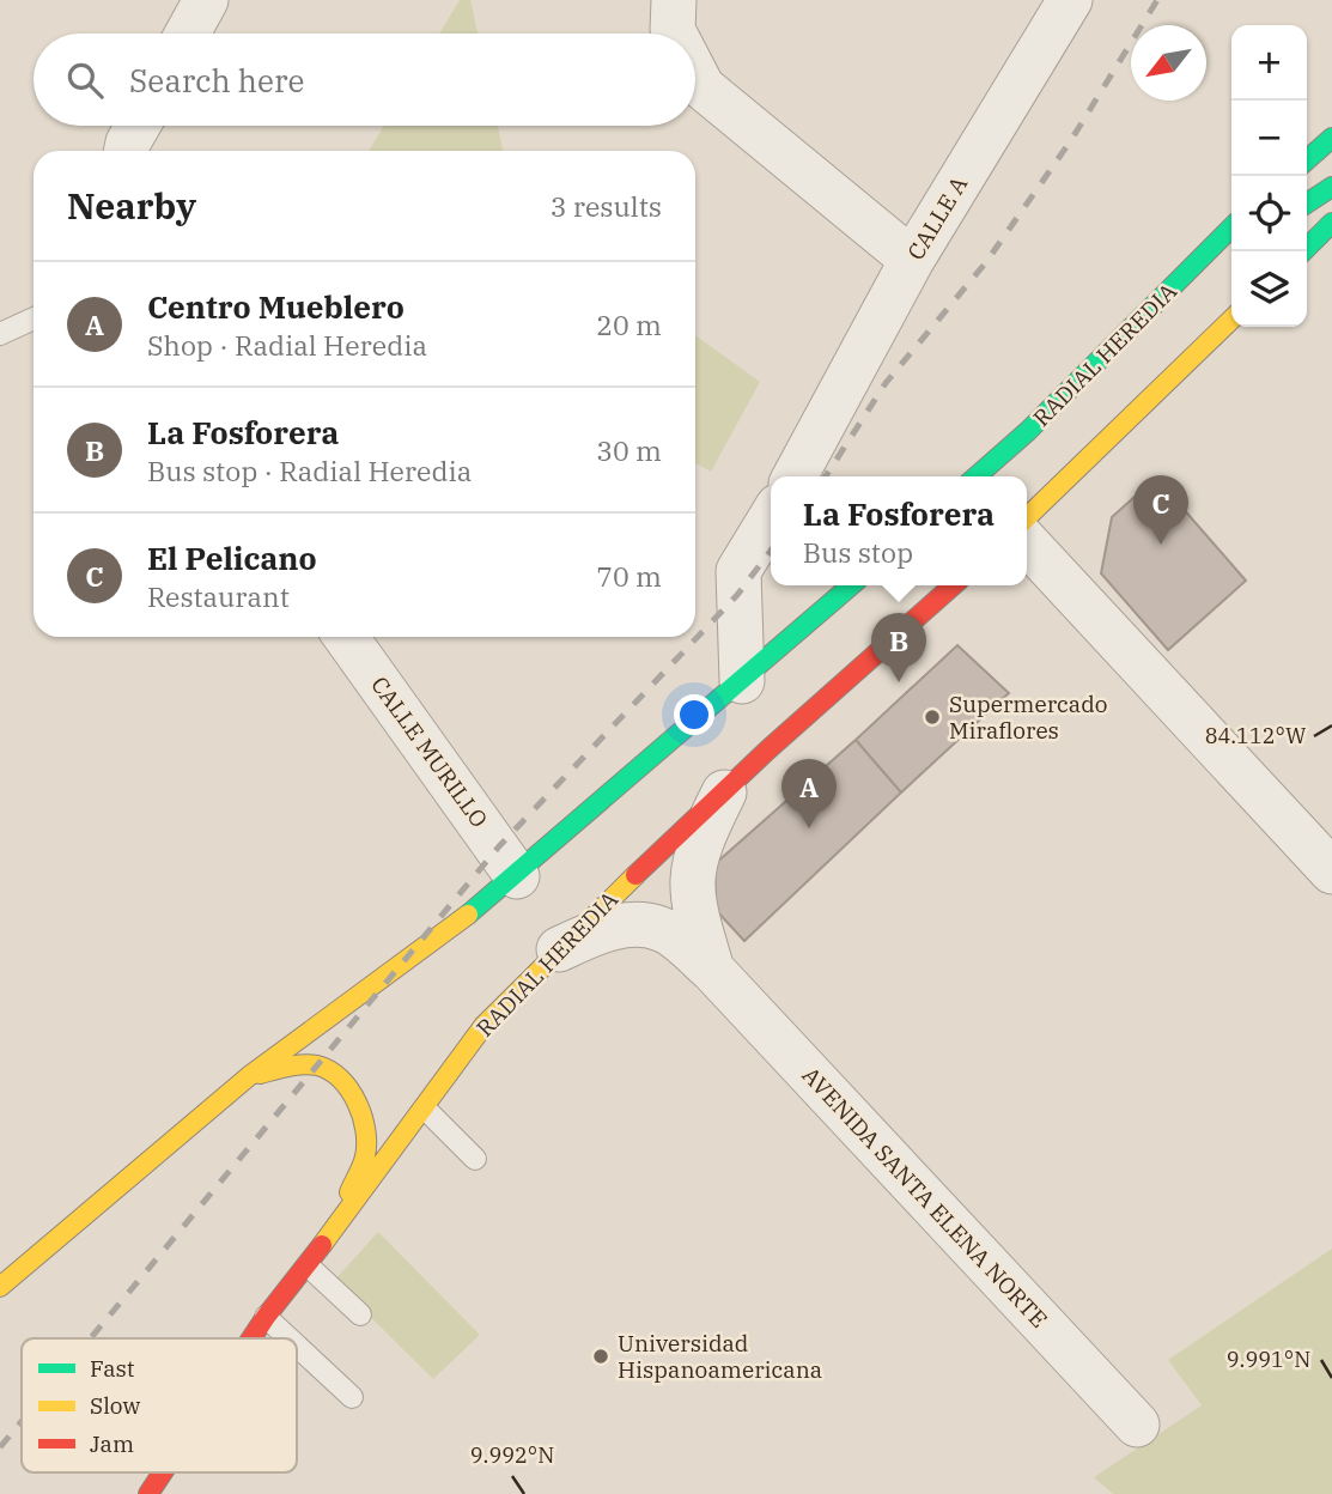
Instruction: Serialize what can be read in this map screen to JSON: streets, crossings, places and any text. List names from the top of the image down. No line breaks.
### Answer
{"streets":{"main road":["RADIAL HEREDIA"],"street":["CALLE A","CALLE MURILLO","AVENIDA SANTA ELENA NORTE"]},"crossings":[["RADIAL HEREDIA","AVENIDA SANTA ELENA NORTE"]],"places":["Supermercado Miraflores","Universidad Hispanoamericana"],"legend":["Fast","Slow","Jam"],"north":"bottom left","page":{"map_buttons":["+","−"],"search":"Search here","heading":["Nearby","3 results"],"list":[{"mark":"A","name":"Centro Mueblero","note":"Shop · Radial Heredia","value":"20 m"},{"mark":"B","name":"La Fosforera","note":"Bus stop · Radial Heredia","value":"30 m"},{"mark":"C","name":"El Pelicano","note":"Restaurant","value":"70 m"}],"pins":["C","B","A"],"popup":["La Fosforera","Bus stop"]},"coordinates":["84.112°W","9.991°N","9.992°N"]}
